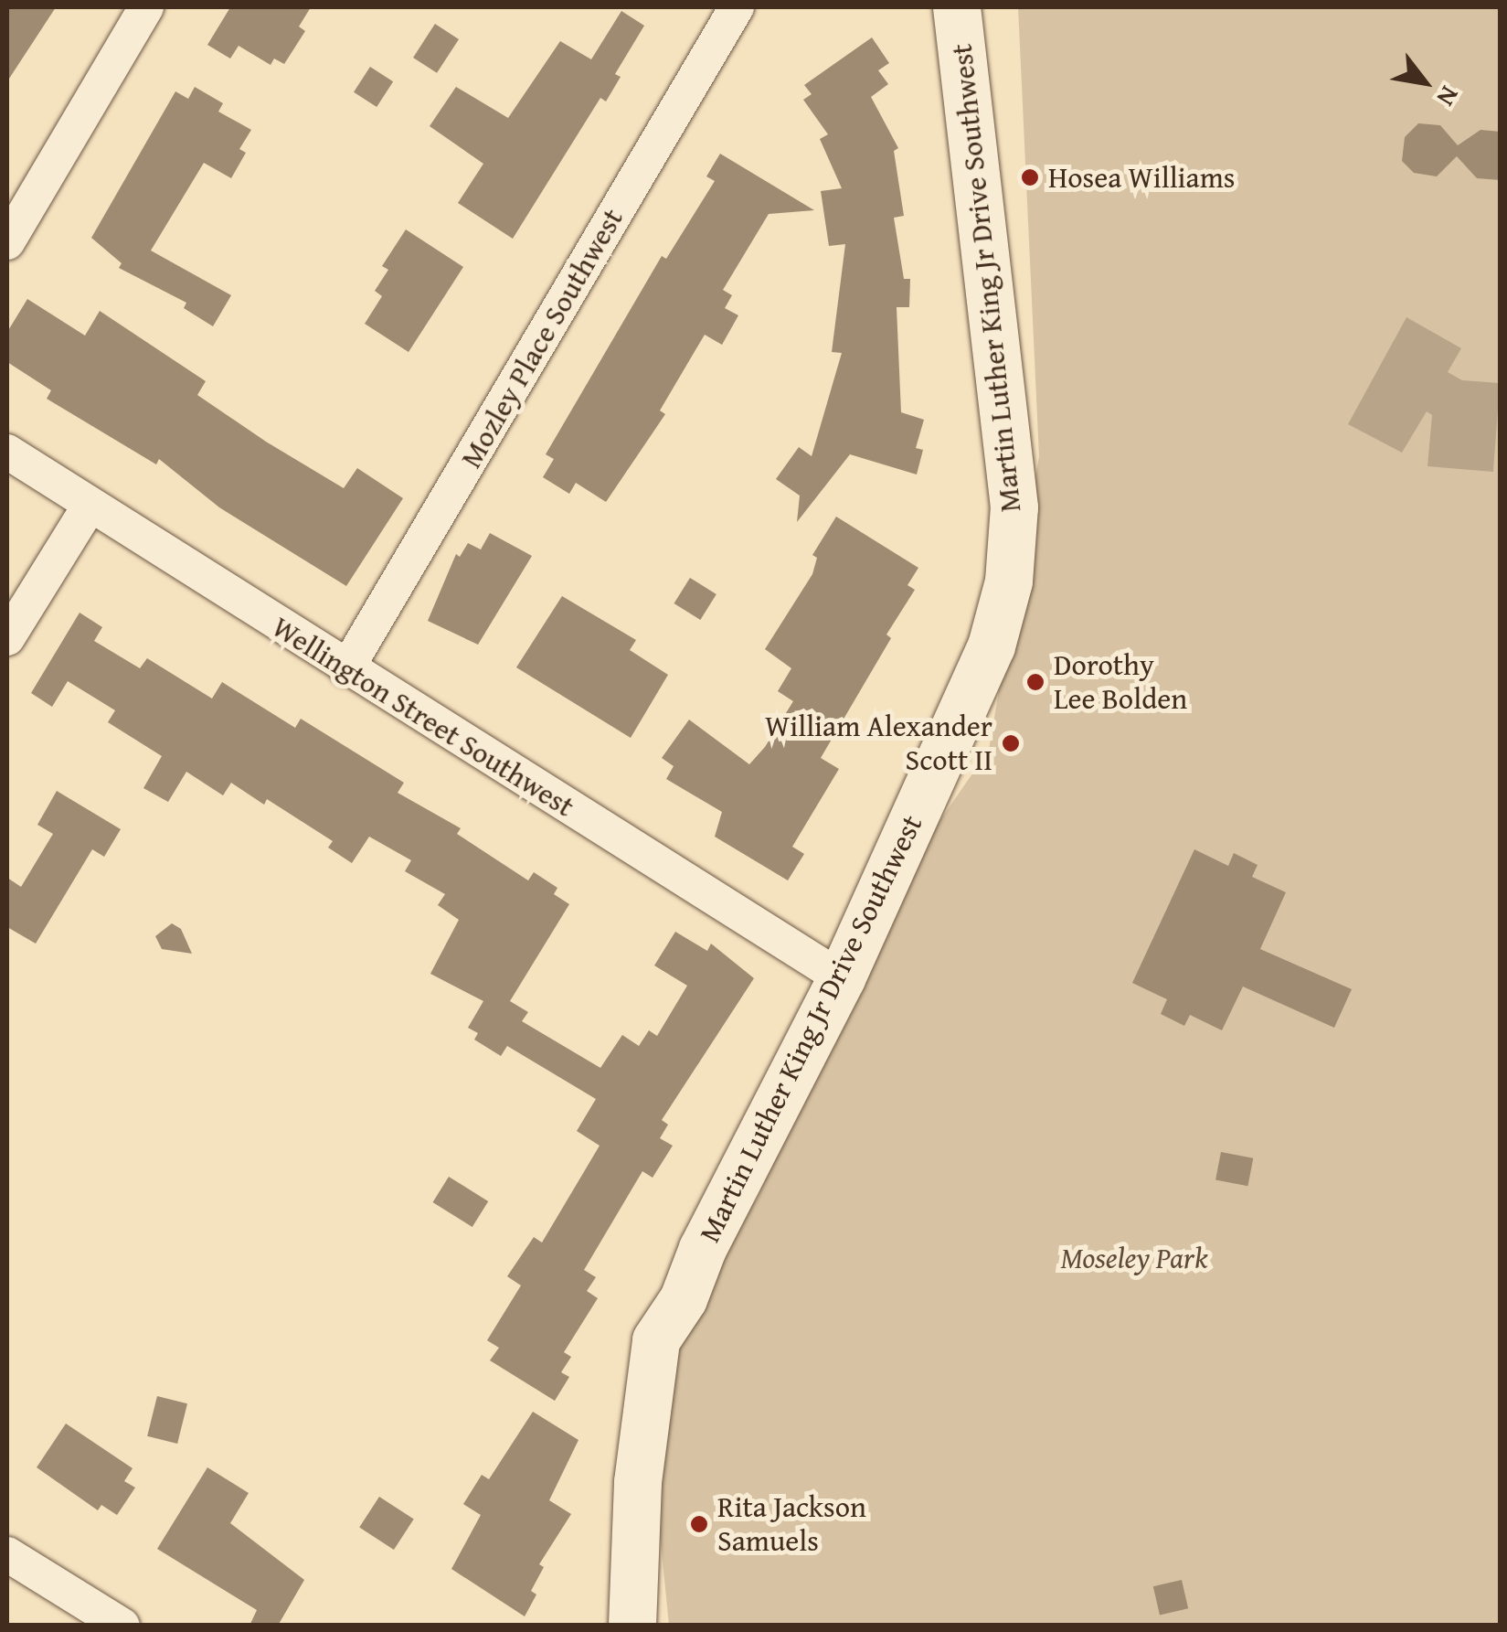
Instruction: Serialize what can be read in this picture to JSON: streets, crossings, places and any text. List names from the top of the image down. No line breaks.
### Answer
{"streets":{"main road":["Martin Luther King Jr Drive Southwest"],"street":["Mozley Place Southwest","Wellington Street Southwest"]},"crossings":[["Martin Luther King Jr Drive Southwest","Wellington Street Southwest"],["Mozley Place Southwest","Wellington Street Southwest"]],"parks":["Moseley Park"],"places":["Hosea Williams","Dorothy Lee Bolden","William Alexander Scott II","Rita Jackson Samuels"],"north":"bottom right"}
